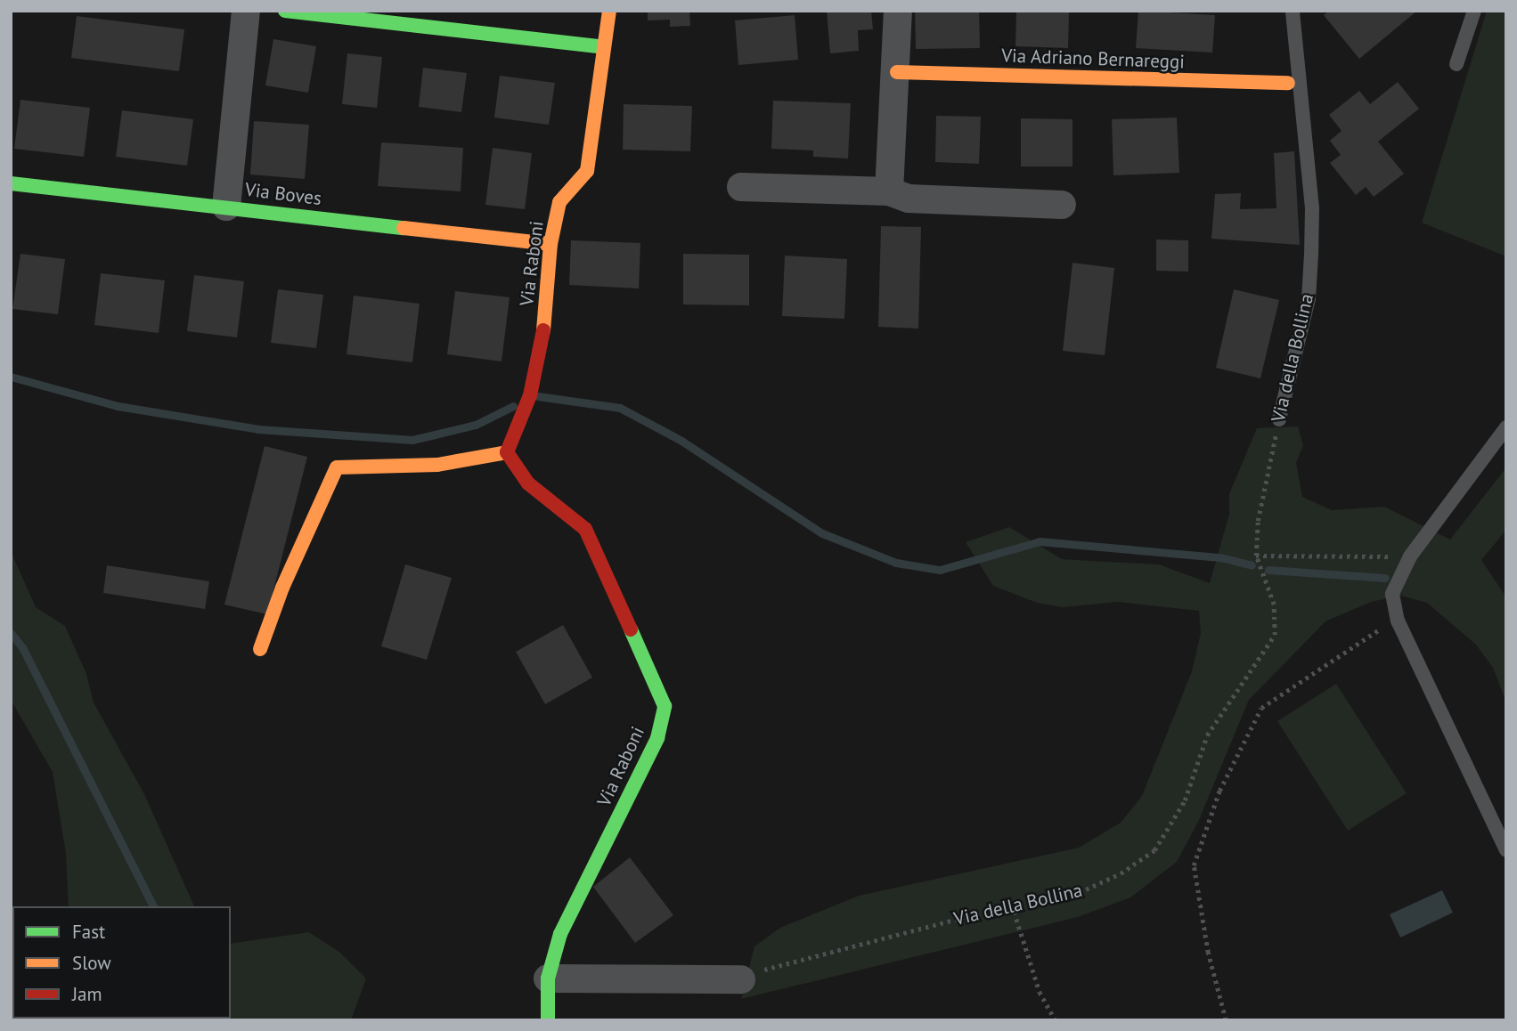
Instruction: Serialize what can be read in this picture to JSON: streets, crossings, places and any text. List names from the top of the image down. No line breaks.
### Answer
{"streets":{"street":["Via Adriano Bernareggi","Via Boves","Via Raboni"],"lane":["Via della Bollina"]},"crossings":[["Via Boves","Via Raboni"]],"legend":["Fast","Slow","Jam"]}
